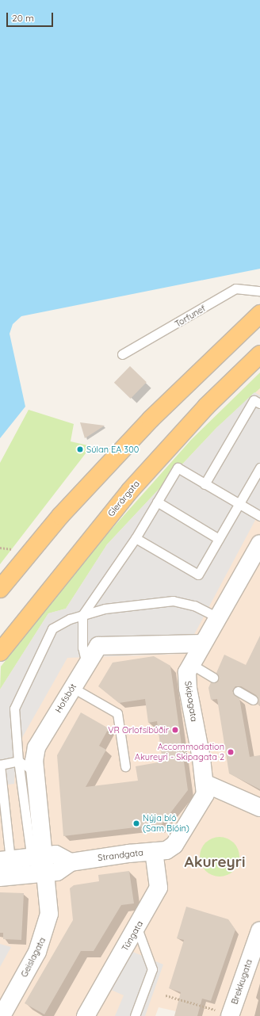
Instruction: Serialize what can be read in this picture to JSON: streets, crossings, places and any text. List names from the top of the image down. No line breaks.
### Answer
{"streets":{"highway":["Glerárgata"],"street":["Hofsbót","Skipagata","Strandgata","Túngata","Geislagata","Brekkugata"],"lane":["Torfunef"]},"crossings":[["Hofsbót","Skipagata"],["Hofsbót","Strandgata"],["Hofsbót","Geislagata"],["Skipagata","Strandgata"],["Strandgata","Túngata"],["Strandgata","Geislagata"]],"districts":["Akureyri"],"places":["Súlan EA 300","VR Orlofsíbúðir","Accommodation Akureyri - Skipagata 2","Nýja bíó (Sam Bíóin)"],"scale_bar":"20 m"}
